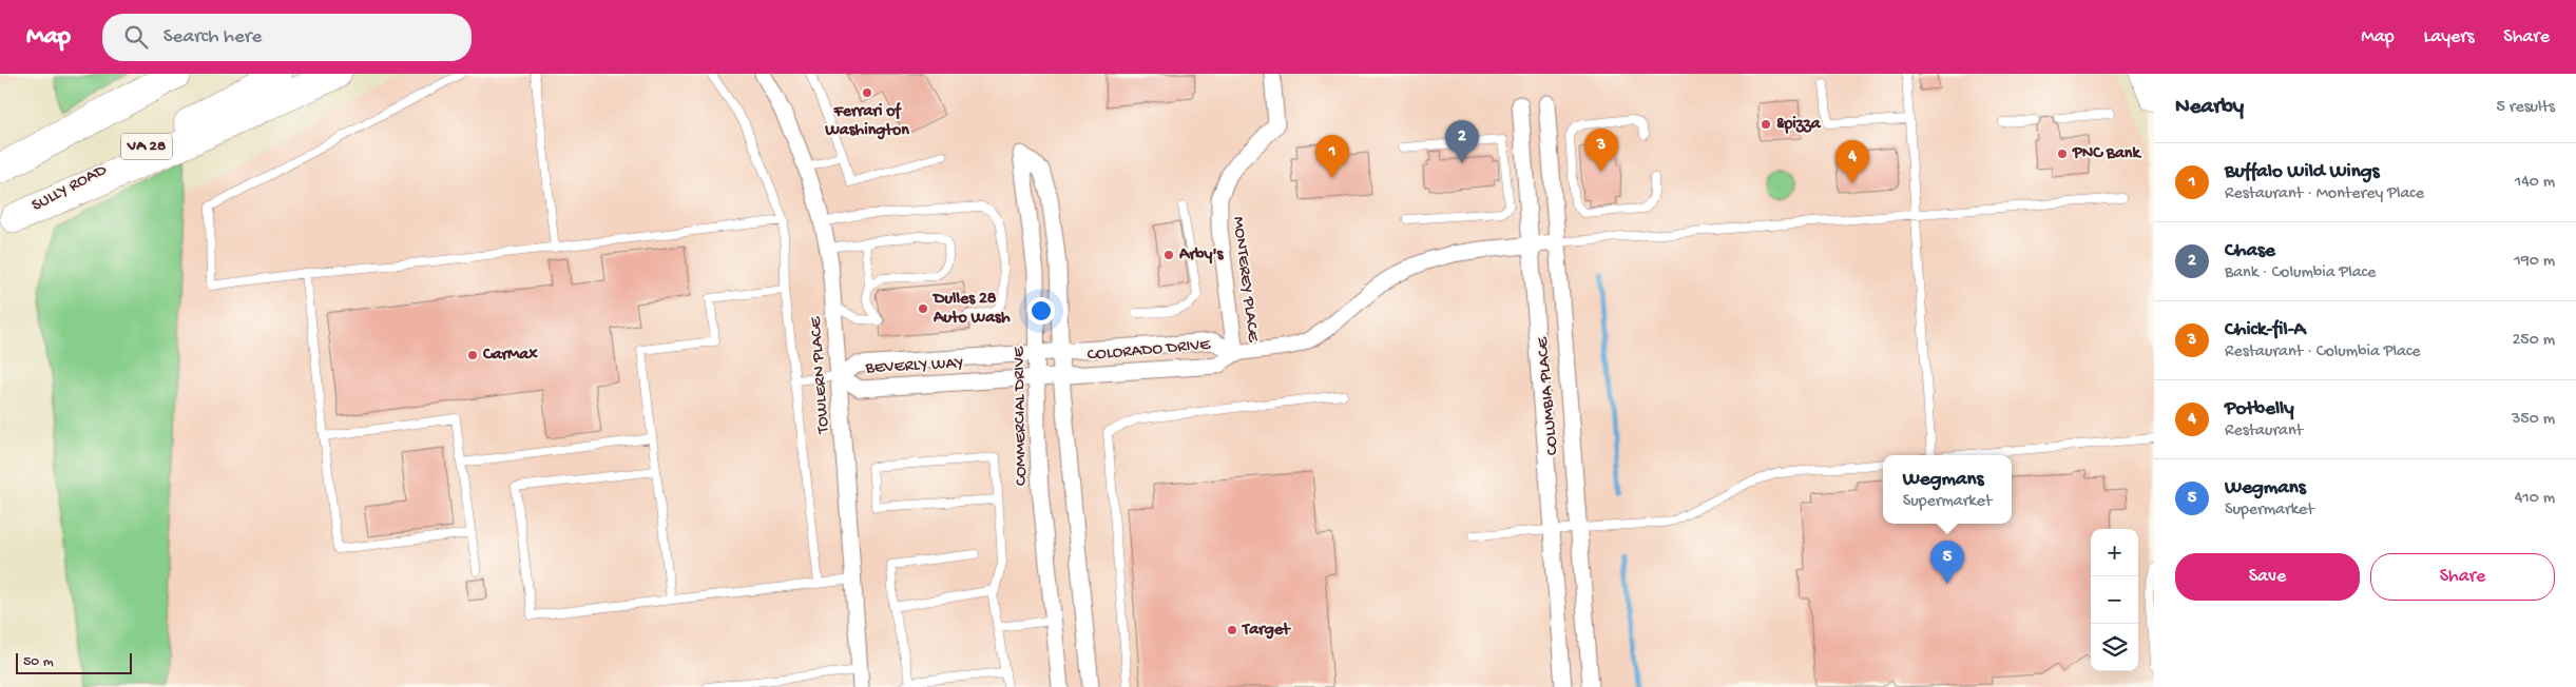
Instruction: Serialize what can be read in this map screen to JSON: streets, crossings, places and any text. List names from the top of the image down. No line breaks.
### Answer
{"streets":{"highway":["VA 28","SULLY ROAD"],"street":["MONTEREY PLACE","COLORADO DRIVE","BEVERLY WAY","TOWLERN PLACE","COLUMBIA PLACE","COMMERCIAL DRIVE"]},"crossings":[["MONTEREY PLACE","COLORADO DRIVE"],["COLORADO DRIVE","BEVERLY WAY"],["COLORADO DRIVE","COLUMBIA PLACE"],["COLORADO DRIVE","COMMERCIAL DRIVE"],["BEVERLY WAY","TOWLERN PLACE"],["BEVERLY WAY","COMMERCIAL DRIVE"]],"places":["Ferrari of Washington","&pizza","PNC Bank","Arby's","Dulles 28 Auto Wash","CarMax","Target"],"scale_bar":"50 m","page":{"header":"Map","search":"Search here","nav":["Map","Layers","Share"],"heading":["Nearby","5 results"],"pins":["2","3","1","4","5"],"list":[{"mark":"1","name":"Buffalo Wild Wings","note":"Restaurant · Monterey Place","value":"140 m"},{"mark":"2","name":"Chase","note":"Bank · Columbia Place","value":"190 m"},{"mark":"3","name":"Chick-fil-A","note":"Restaurant · Columbia Place","value":"250 m"},{"mark":"4","name":"Potbelly","note":"Restaurant","value":"350 m"},{"mark":"5","name":"Wegmans","note":"Supermarket","value":"410 m"}],"popup":["Wegmans","Supermarket"],"map_buttons":["+","−"],"buttons":["Save","Share"],"scale":"50 m"}}
